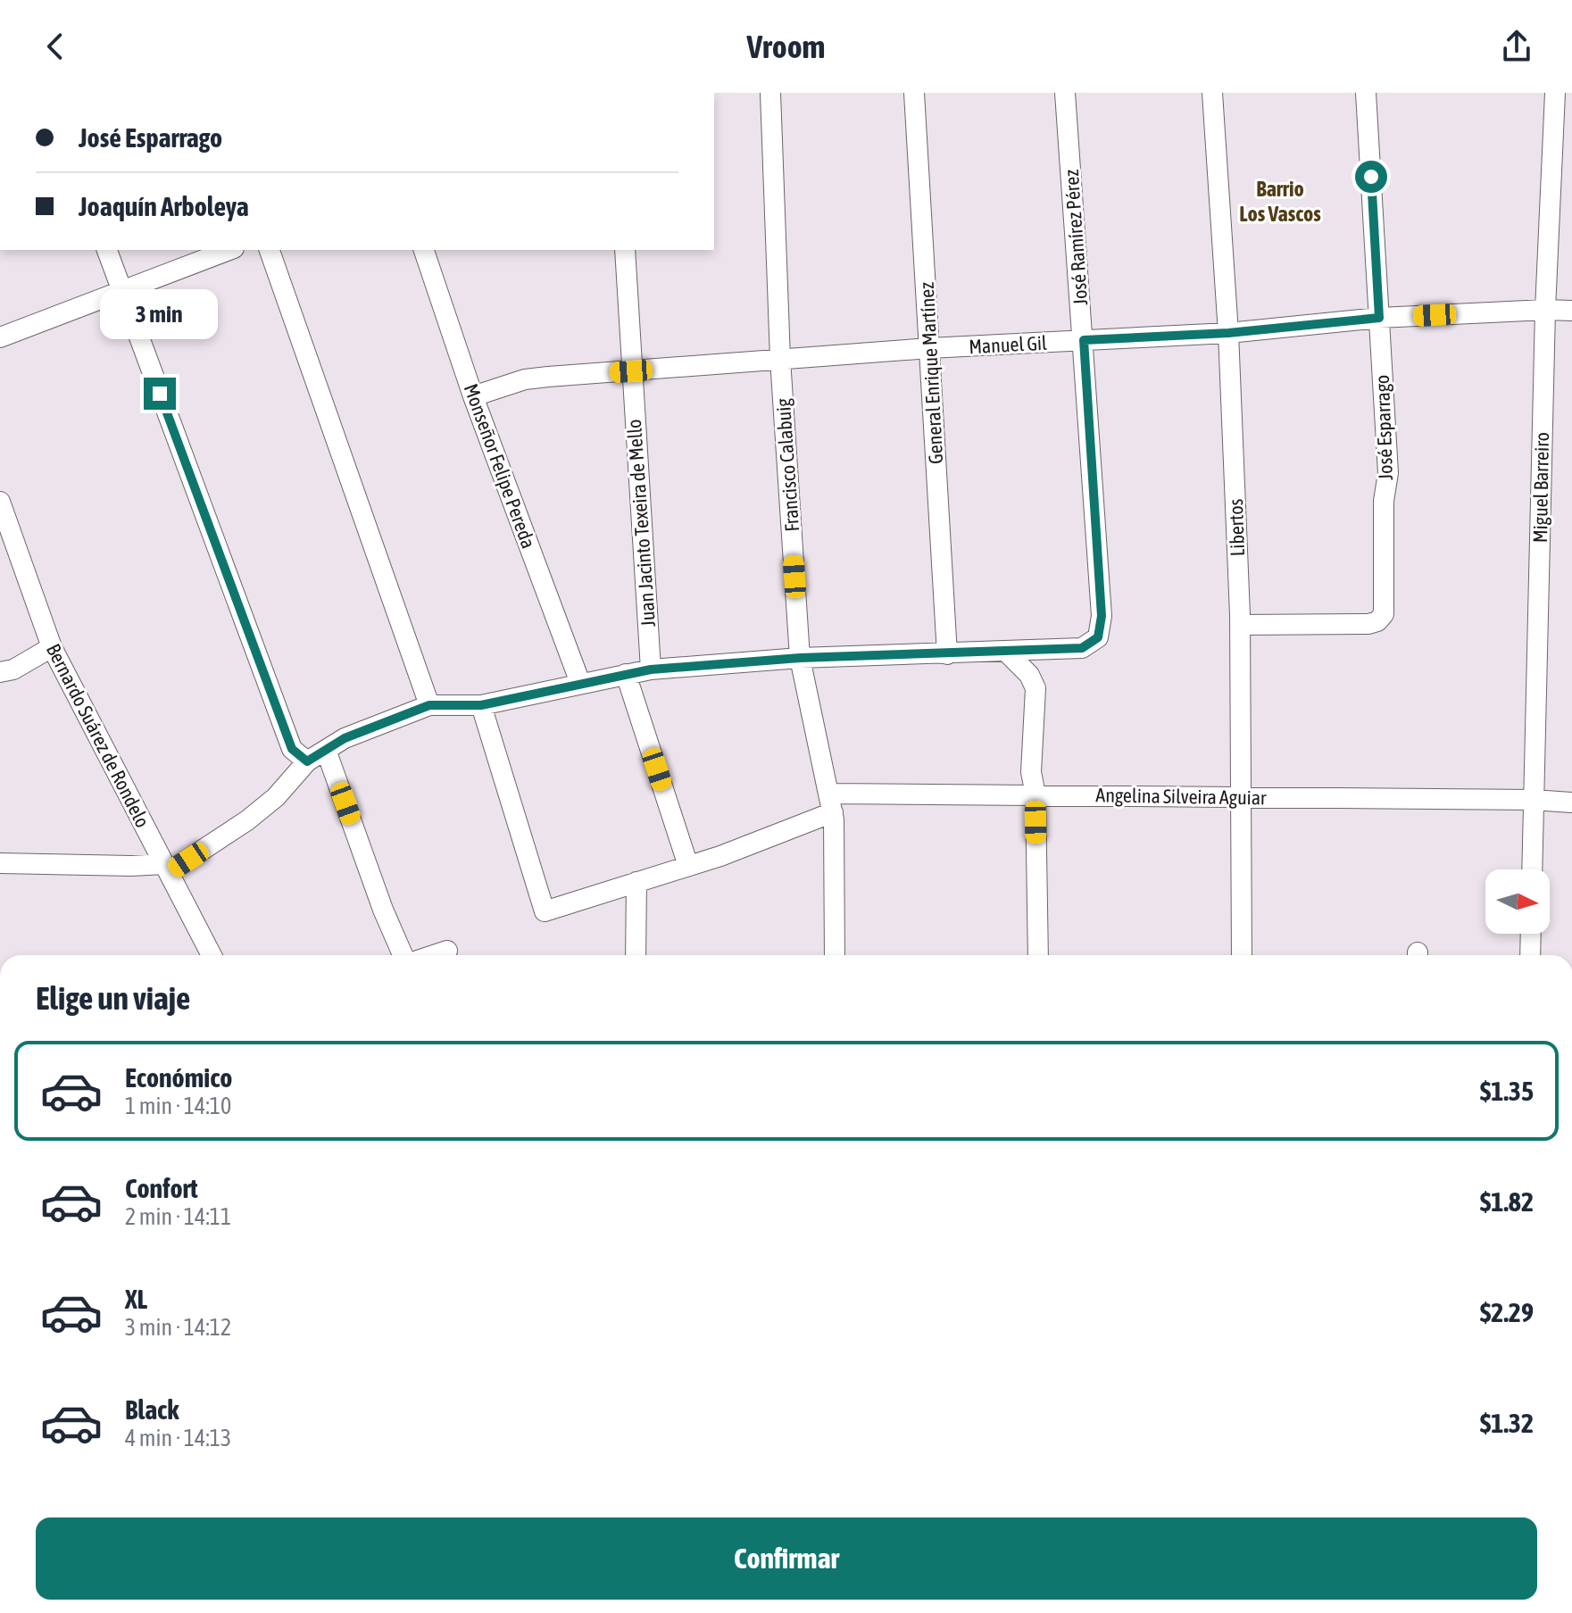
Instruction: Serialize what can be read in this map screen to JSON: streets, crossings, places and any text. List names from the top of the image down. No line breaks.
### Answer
{"streets":{"street":["José Ramírez Pérez","Manuel Gil","General Enrique Martínez","José Esparrago","Francisco Calabuig","Monseñor Felipe Pereda","Miguel Barreiro","Juan Jacinto Texeira de Mello","Libertos","Bernardo Suárez de Rondelo","Angelina Silveira Aguiar"]},"crossings":[["José Ramírez Pérez","Manuel Gil"],["Manuel Gil","General Enrique Martínez"],["Manuel Gil","José Esparrago"],["Manuel Gil","Francisco Calabuig"],["Manuel Gil","Monseñor Felipe Pereda"],["Manuel Gil","Miguel Barreiro"],["Manuel Gil","Juan Jacinto Texeira de Mello"],["Manuel Gil","Libertos"],["José Esparrago","Libertos"],["Francisco Calabuig","Angelina Silveira Aguiar"],["Miguel Barreiro","Angelina Silveira Aguiar"],["Libertos","Angelina Silveira Aguiar"]],"districts":["Barrio Los Vascos"],"north":"right","page":{"header":"Vroom","banner":["José Esparrago","Joaquín Arboleya"],"bubble":"3 min","heading":"Elige un viaje","list":[{"name":"Económico","note":"1 min · 14:10","value":"$1.35"},{"name":"Confort","note":"2 min · 14:11","value":"$1.82"},{"name":"XL","note":"3 min · 14:12","value":"$2.29"},{"name":"Black","note":"4 min · 14:13","value":"$1.32"}],"buttons":"Confirmar"}}
